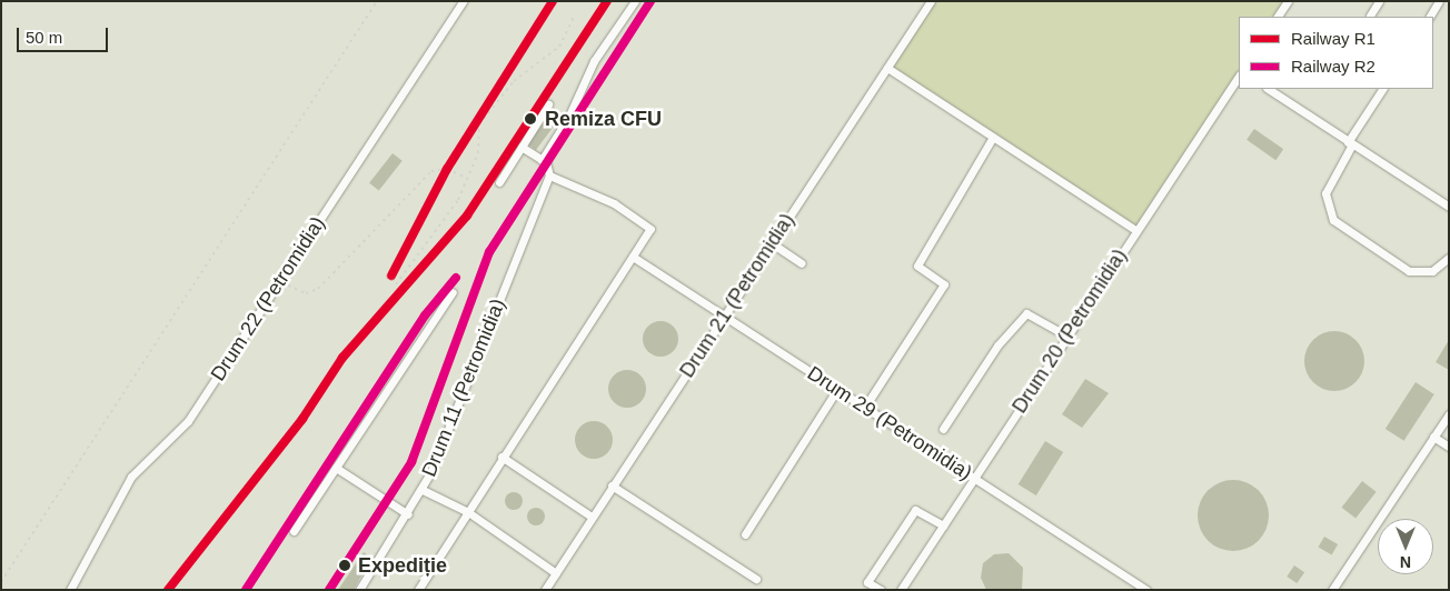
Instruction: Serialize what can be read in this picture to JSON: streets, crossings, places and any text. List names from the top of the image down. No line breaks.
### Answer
{"streets":{"lane":["Drum 21 (Petromidia)","Drum 22 (Petromidia)","Drum 20 (Petromidia)","Drum 11 (Petromidia)","Drum 29 (Petromidia)"]},"crossings":[["Drum 21 (Petromidia)","Drum 29 (Petromidia)"],["Drum 20 (Petromidia)","Drum 29 (Petromidia)"]],"places":["Remiza CFU","Expediție"],"lines":["rail line R1","rail line R2"],"legend":["Railway R1","Railway R2"],"scale_bar":"50 m","north":"bottom"}
